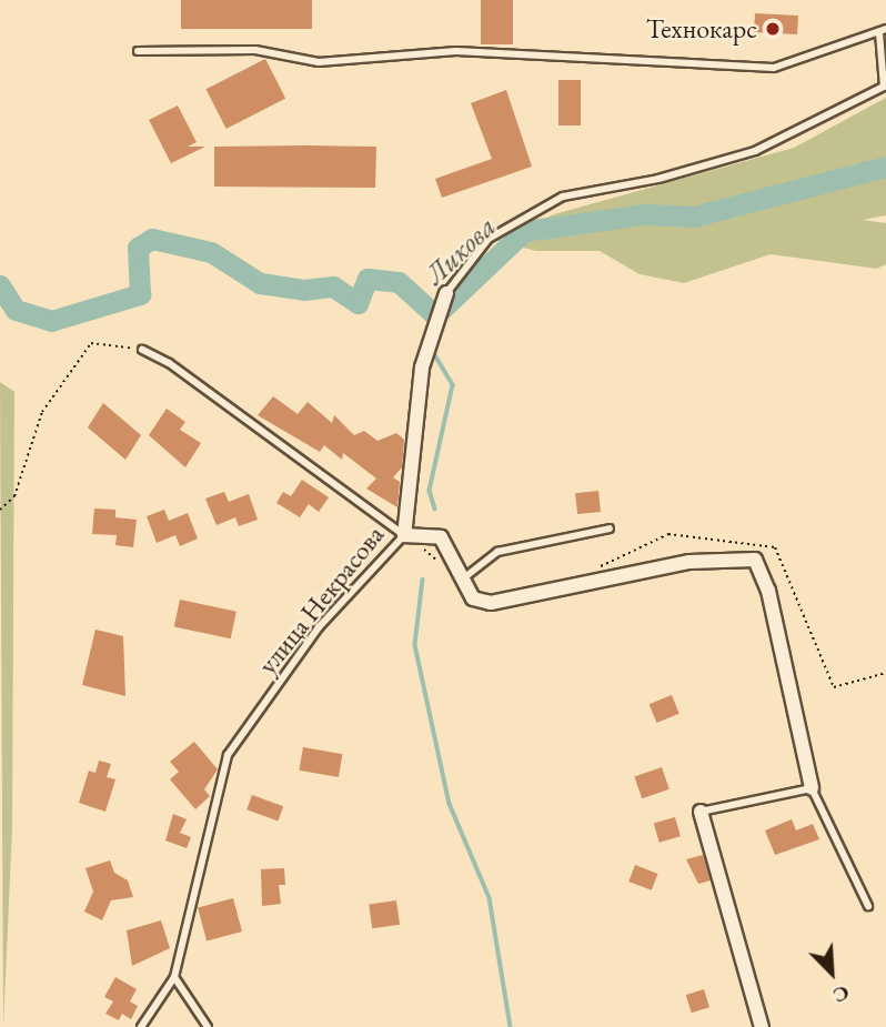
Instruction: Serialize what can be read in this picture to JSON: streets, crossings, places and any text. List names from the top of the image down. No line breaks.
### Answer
{"streets":{"lane":["улица Некрасова"]},"water":["Ликова"],"places":["Технокарс"],"north":"bottom right"}
